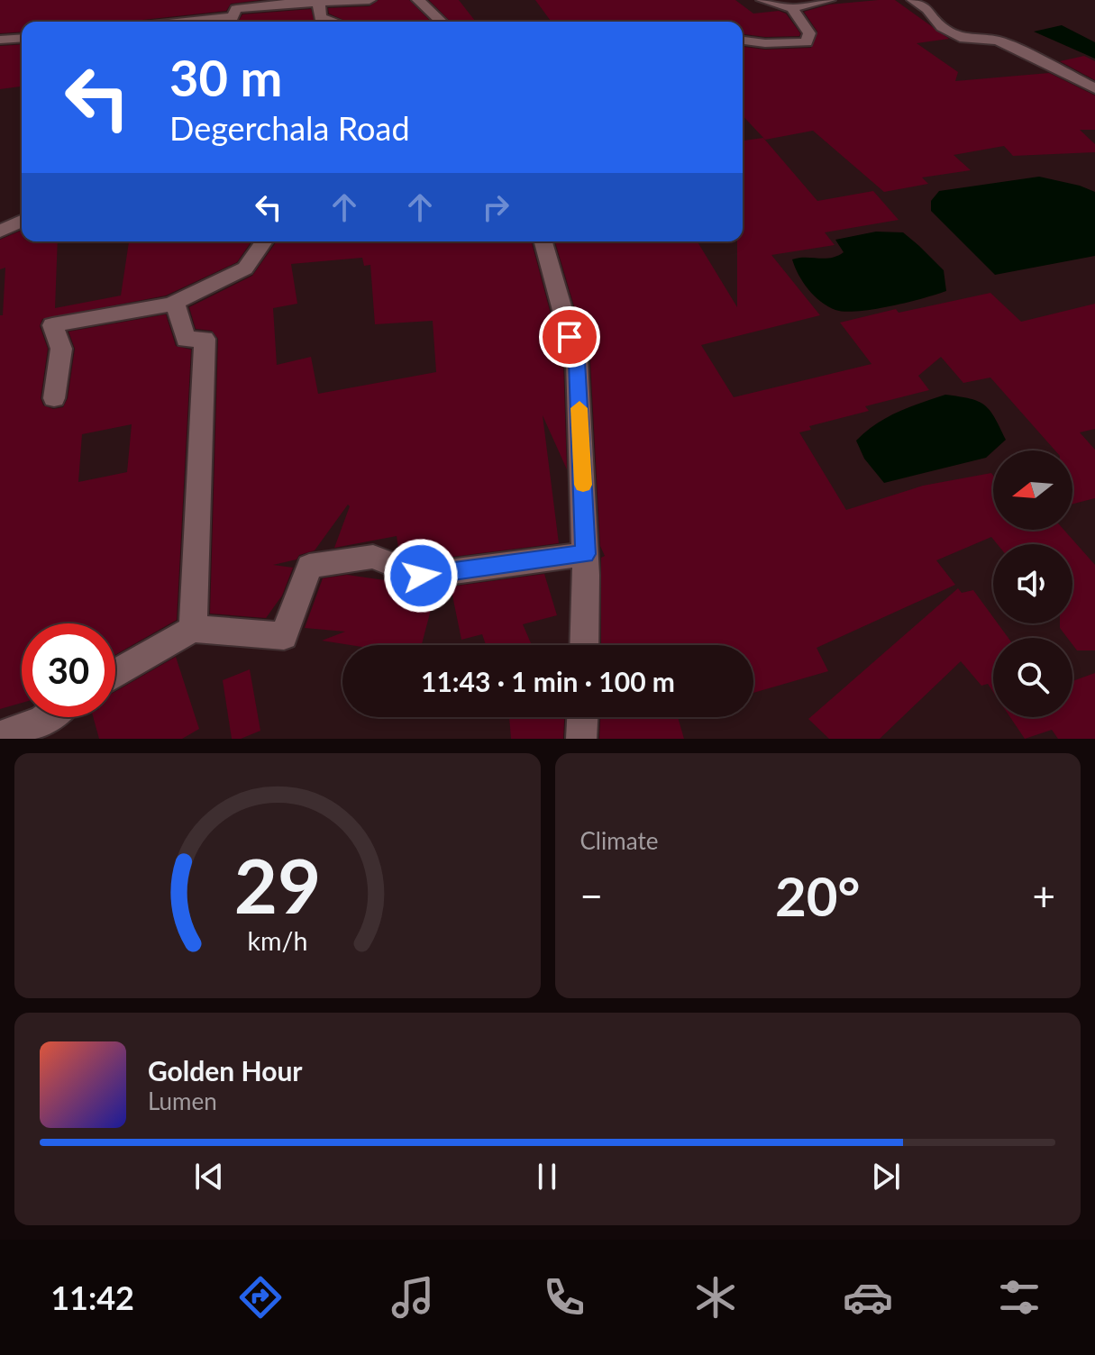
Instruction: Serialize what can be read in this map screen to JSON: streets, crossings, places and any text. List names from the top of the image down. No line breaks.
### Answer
{"north":"left","page":{"turn":["30 m","Degerchala Road"],"limit":"30","trip":"11:43 · 1 min · 100 m","tile":"Climate","heat":["−","20°","+"],"song":["Golden Hour","Lumen"],"tabs":"11:42","gauge":["29","km/h"]}}
